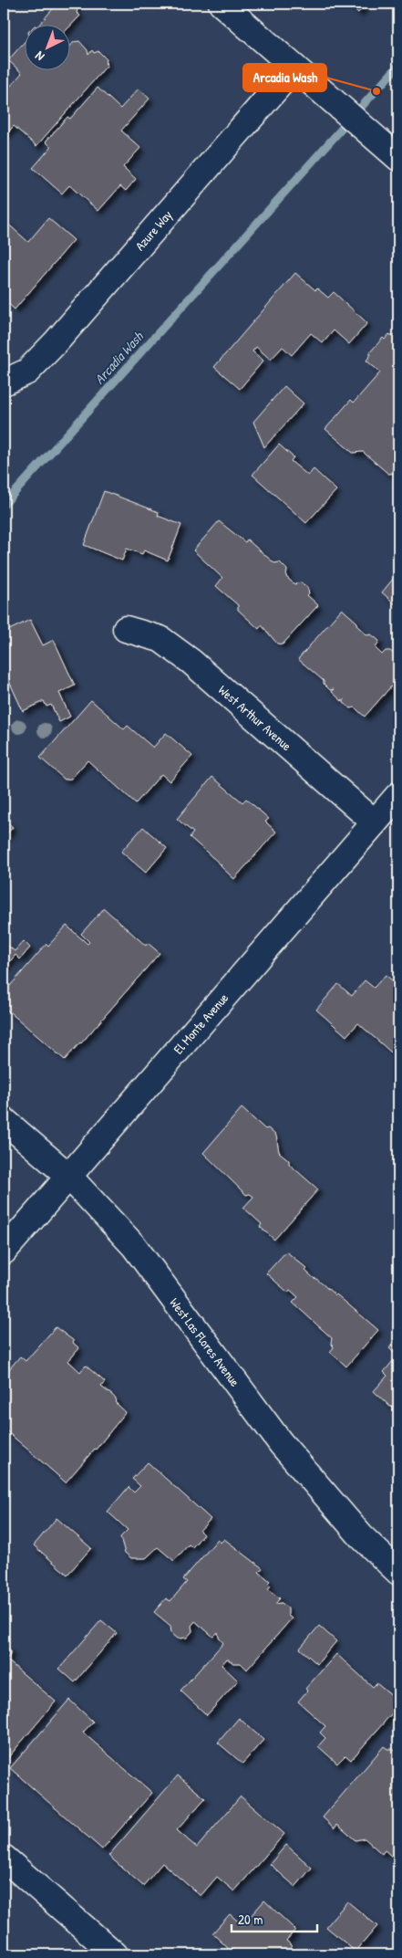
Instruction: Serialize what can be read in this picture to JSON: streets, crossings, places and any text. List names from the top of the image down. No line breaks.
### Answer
{"streets":{"street":["Azure Way","West Arthur Avenue","El Monte Avenue","West Las Flores Avenue"]},"crossings":[["West Arthur Avenue","El Monte Avenue"],["El Monte Avenue","West Las Flores Avenue"]],"water":["Arcadia Wash"],"places":["Arcadia Wash"],"scale_bar":"20 m","north":"bottom left"}
